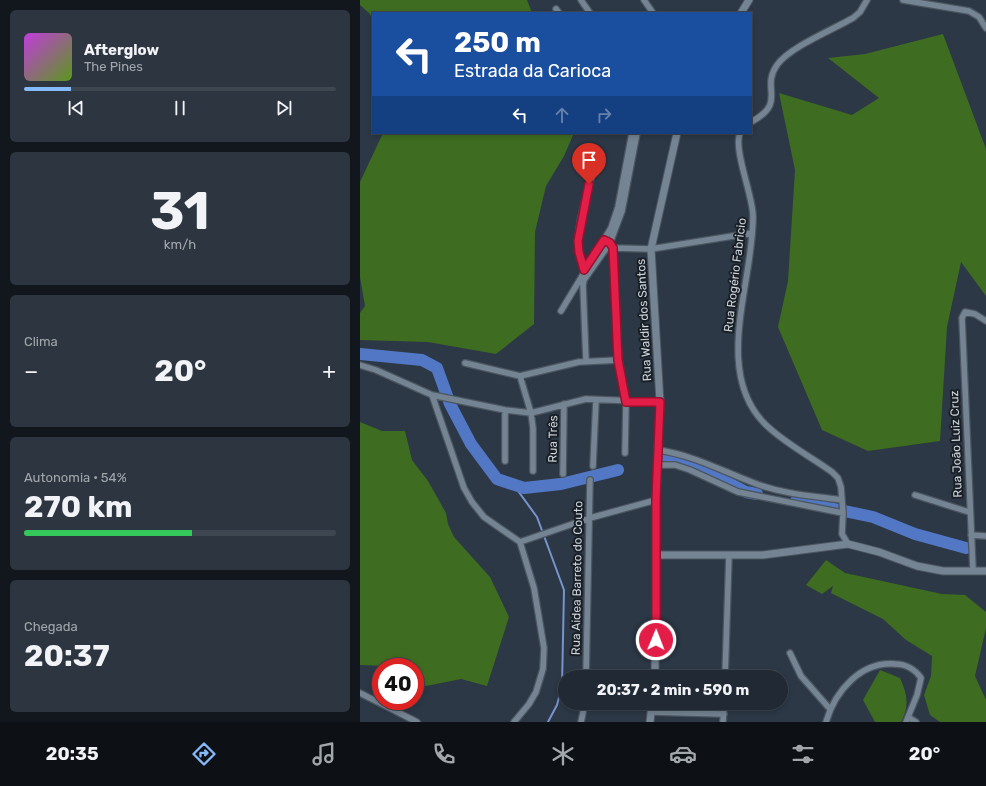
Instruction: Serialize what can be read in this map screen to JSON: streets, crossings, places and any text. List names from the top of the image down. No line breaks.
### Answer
{"streets":{"street":["Rua Rogério Fabricio","Rua Waldir dos Santos","Rua Três","Rua João Luiz Cruz","Rua Aidea Barreto do Couto"]},"page":{"turn":["250 m","Estrada da Carioca"],"song":["Afterglow","The Pines"],"tile":[["31","km/h"],"Clima",["Autonomia · 54%","270 km"],["Chegada","20:37"]],"heat":["−","20°","+"],"limit":"40","trip":"20:37 · 2 min · 590 m","tabs":["20:35","20°"]}}
